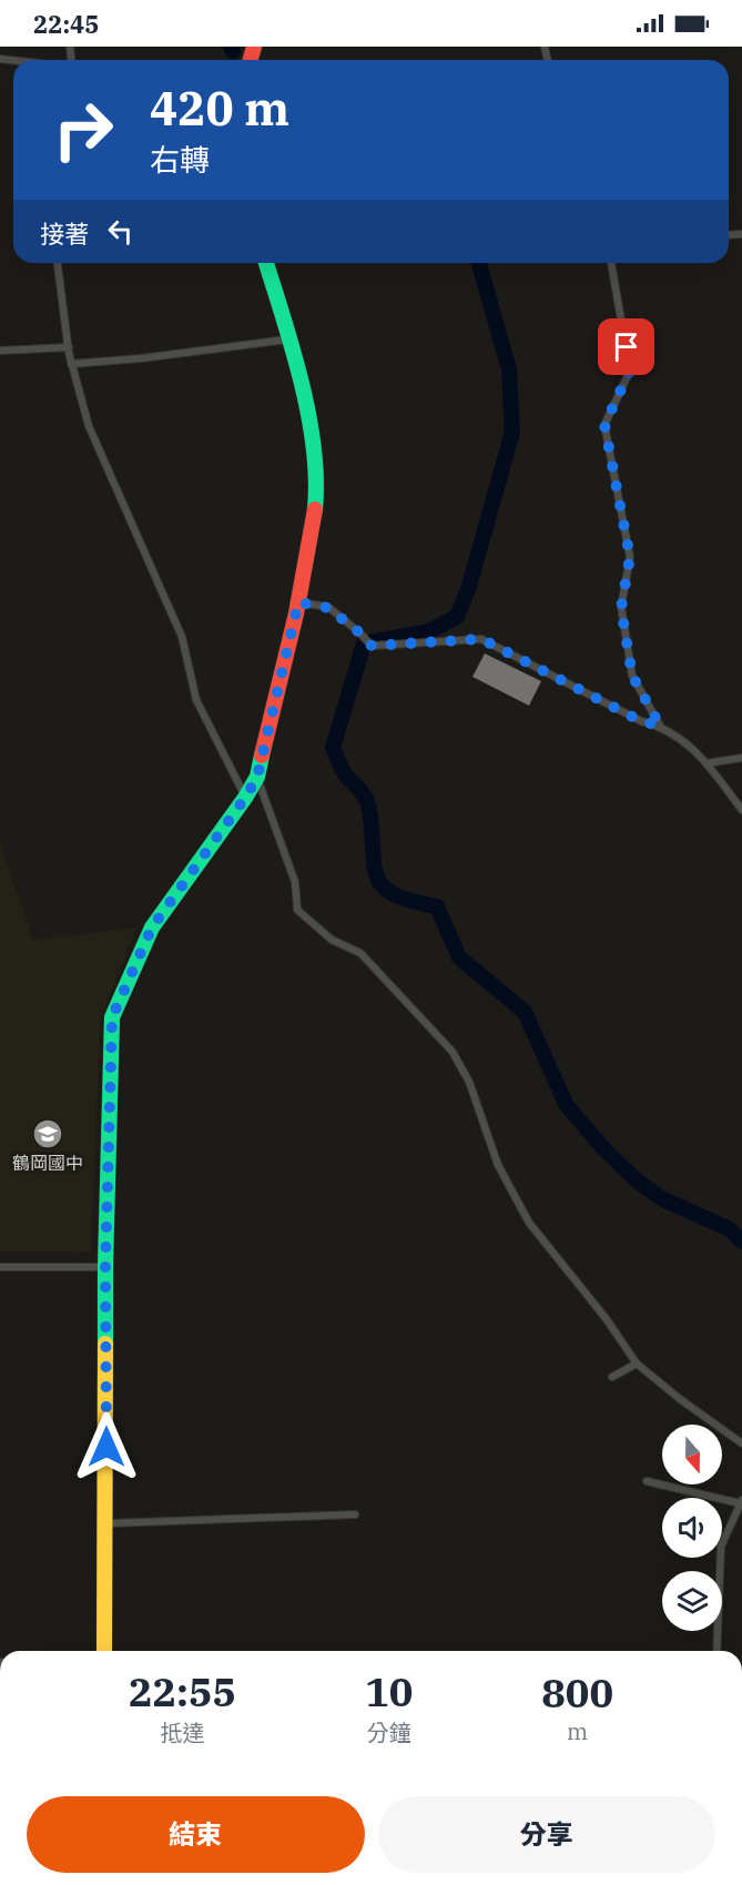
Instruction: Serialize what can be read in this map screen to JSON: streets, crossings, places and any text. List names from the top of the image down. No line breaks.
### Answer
{"places":{"school or university":["鶴岡國中"]},"north":"bottom","page":{"status":"22:45","turn":["420 m","右轉"],"then":"接著","eta":["22:55","抵達","10","分鐘","800","m"],"buttons":["結束","分享"]}}
